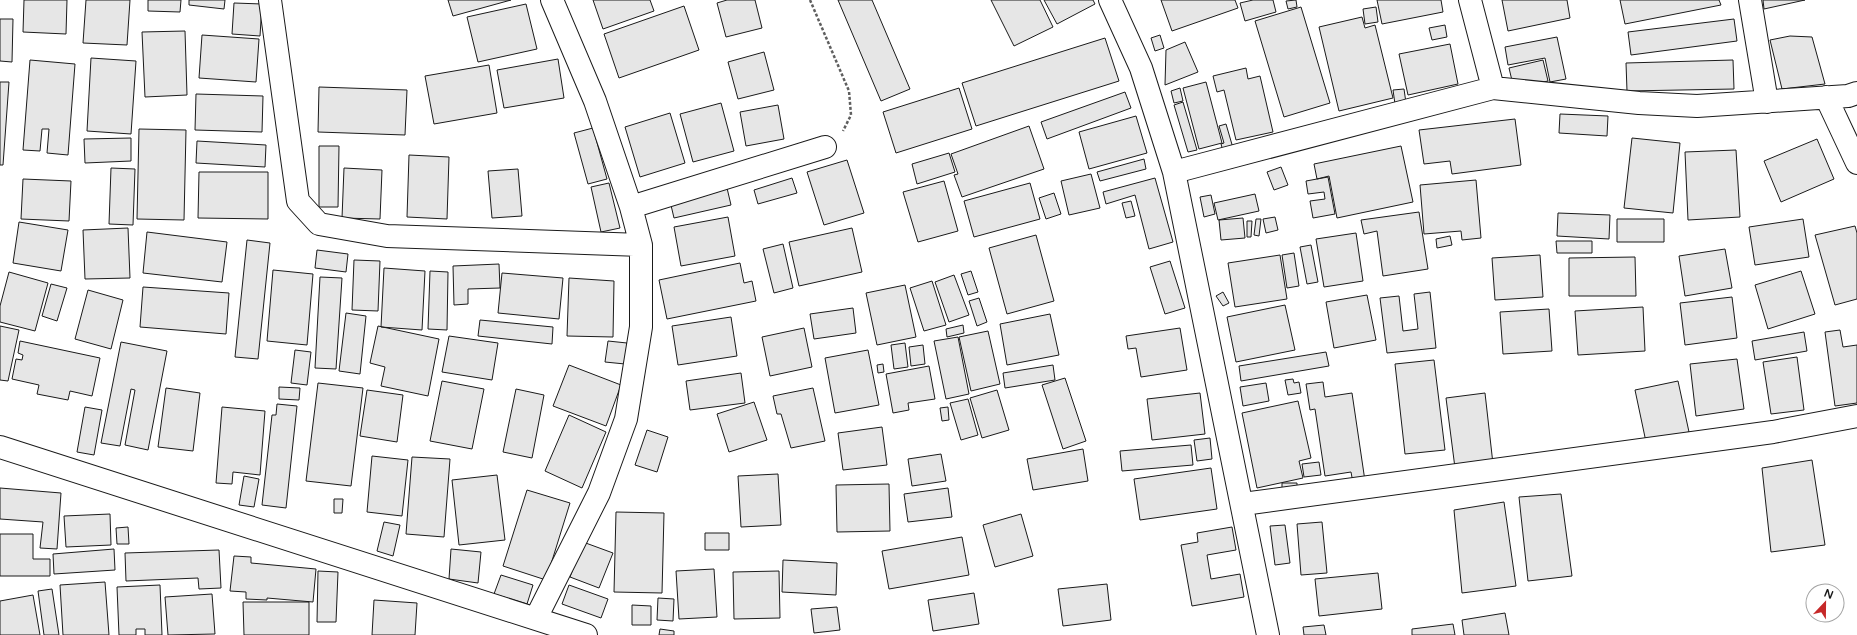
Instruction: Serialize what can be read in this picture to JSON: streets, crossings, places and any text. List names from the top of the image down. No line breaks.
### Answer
{"north":"top"}
